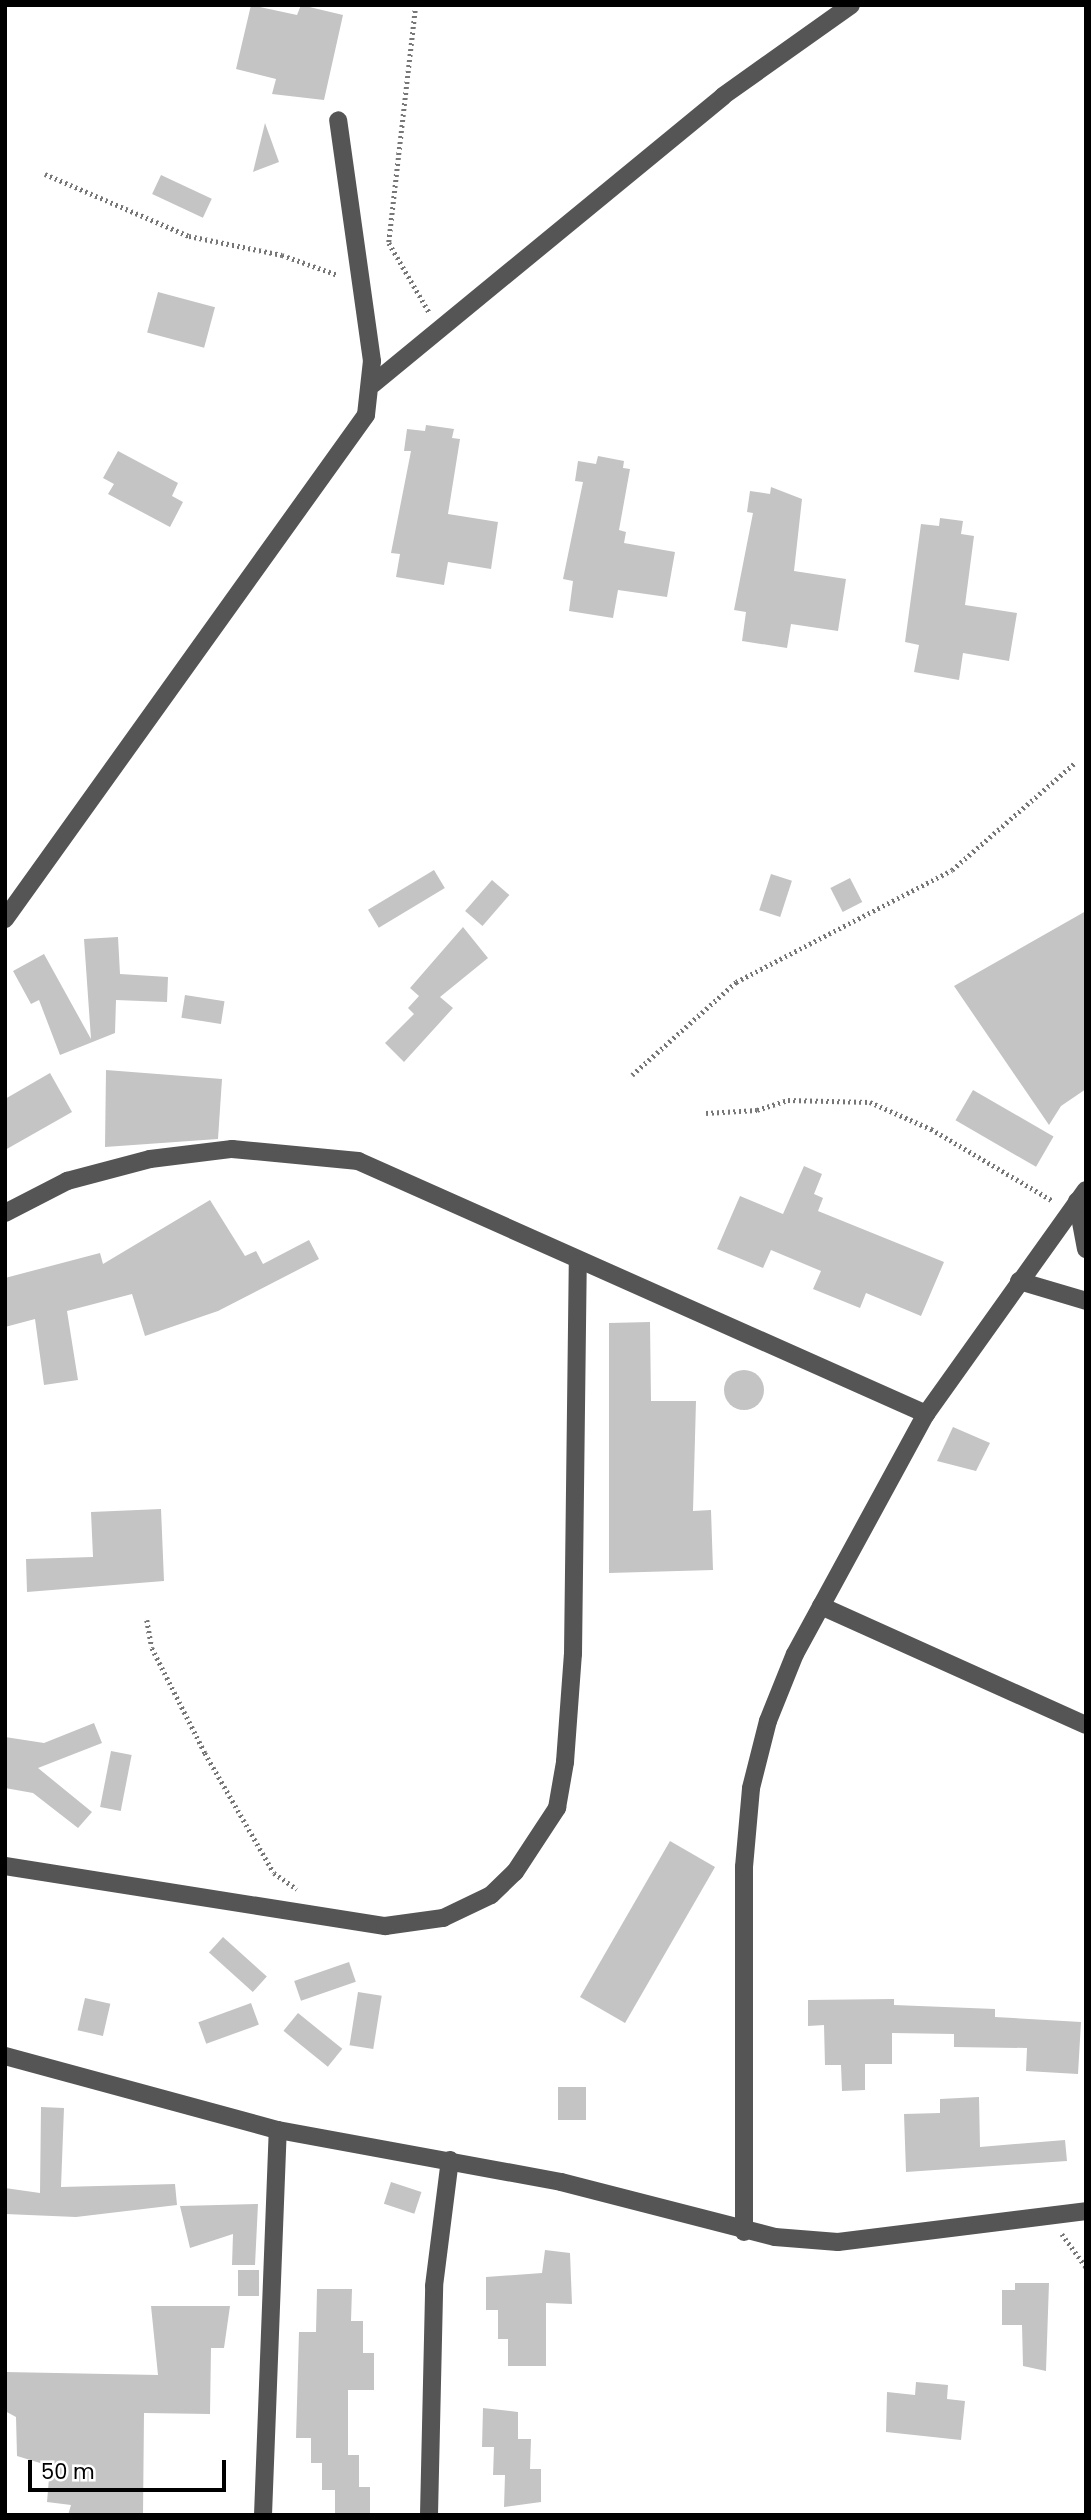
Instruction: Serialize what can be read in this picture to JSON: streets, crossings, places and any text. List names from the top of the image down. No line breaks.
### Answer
{"scale_bar":"50 m"}
